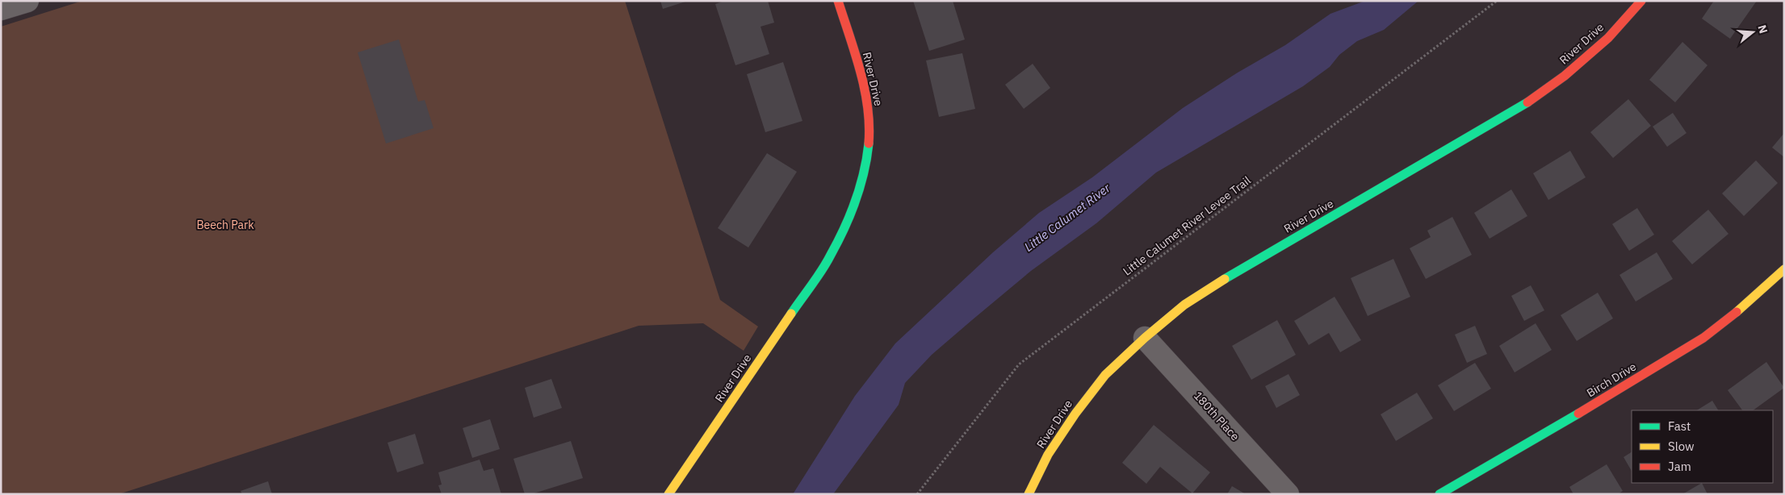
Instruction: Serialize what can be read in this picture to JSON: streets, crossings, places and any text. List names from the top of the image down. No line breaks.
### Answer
{"streets":{"street":["River Drive","Birch Drive","180th Place"],"path":["Little Calumet River Levee Trail"]},"crossings":[["River Drive","180th Place"]],"water":["Little Calumet River"],"parks":["Beech Park"],"legend":["Fast","Slow","Jam"],"north":"right"}
